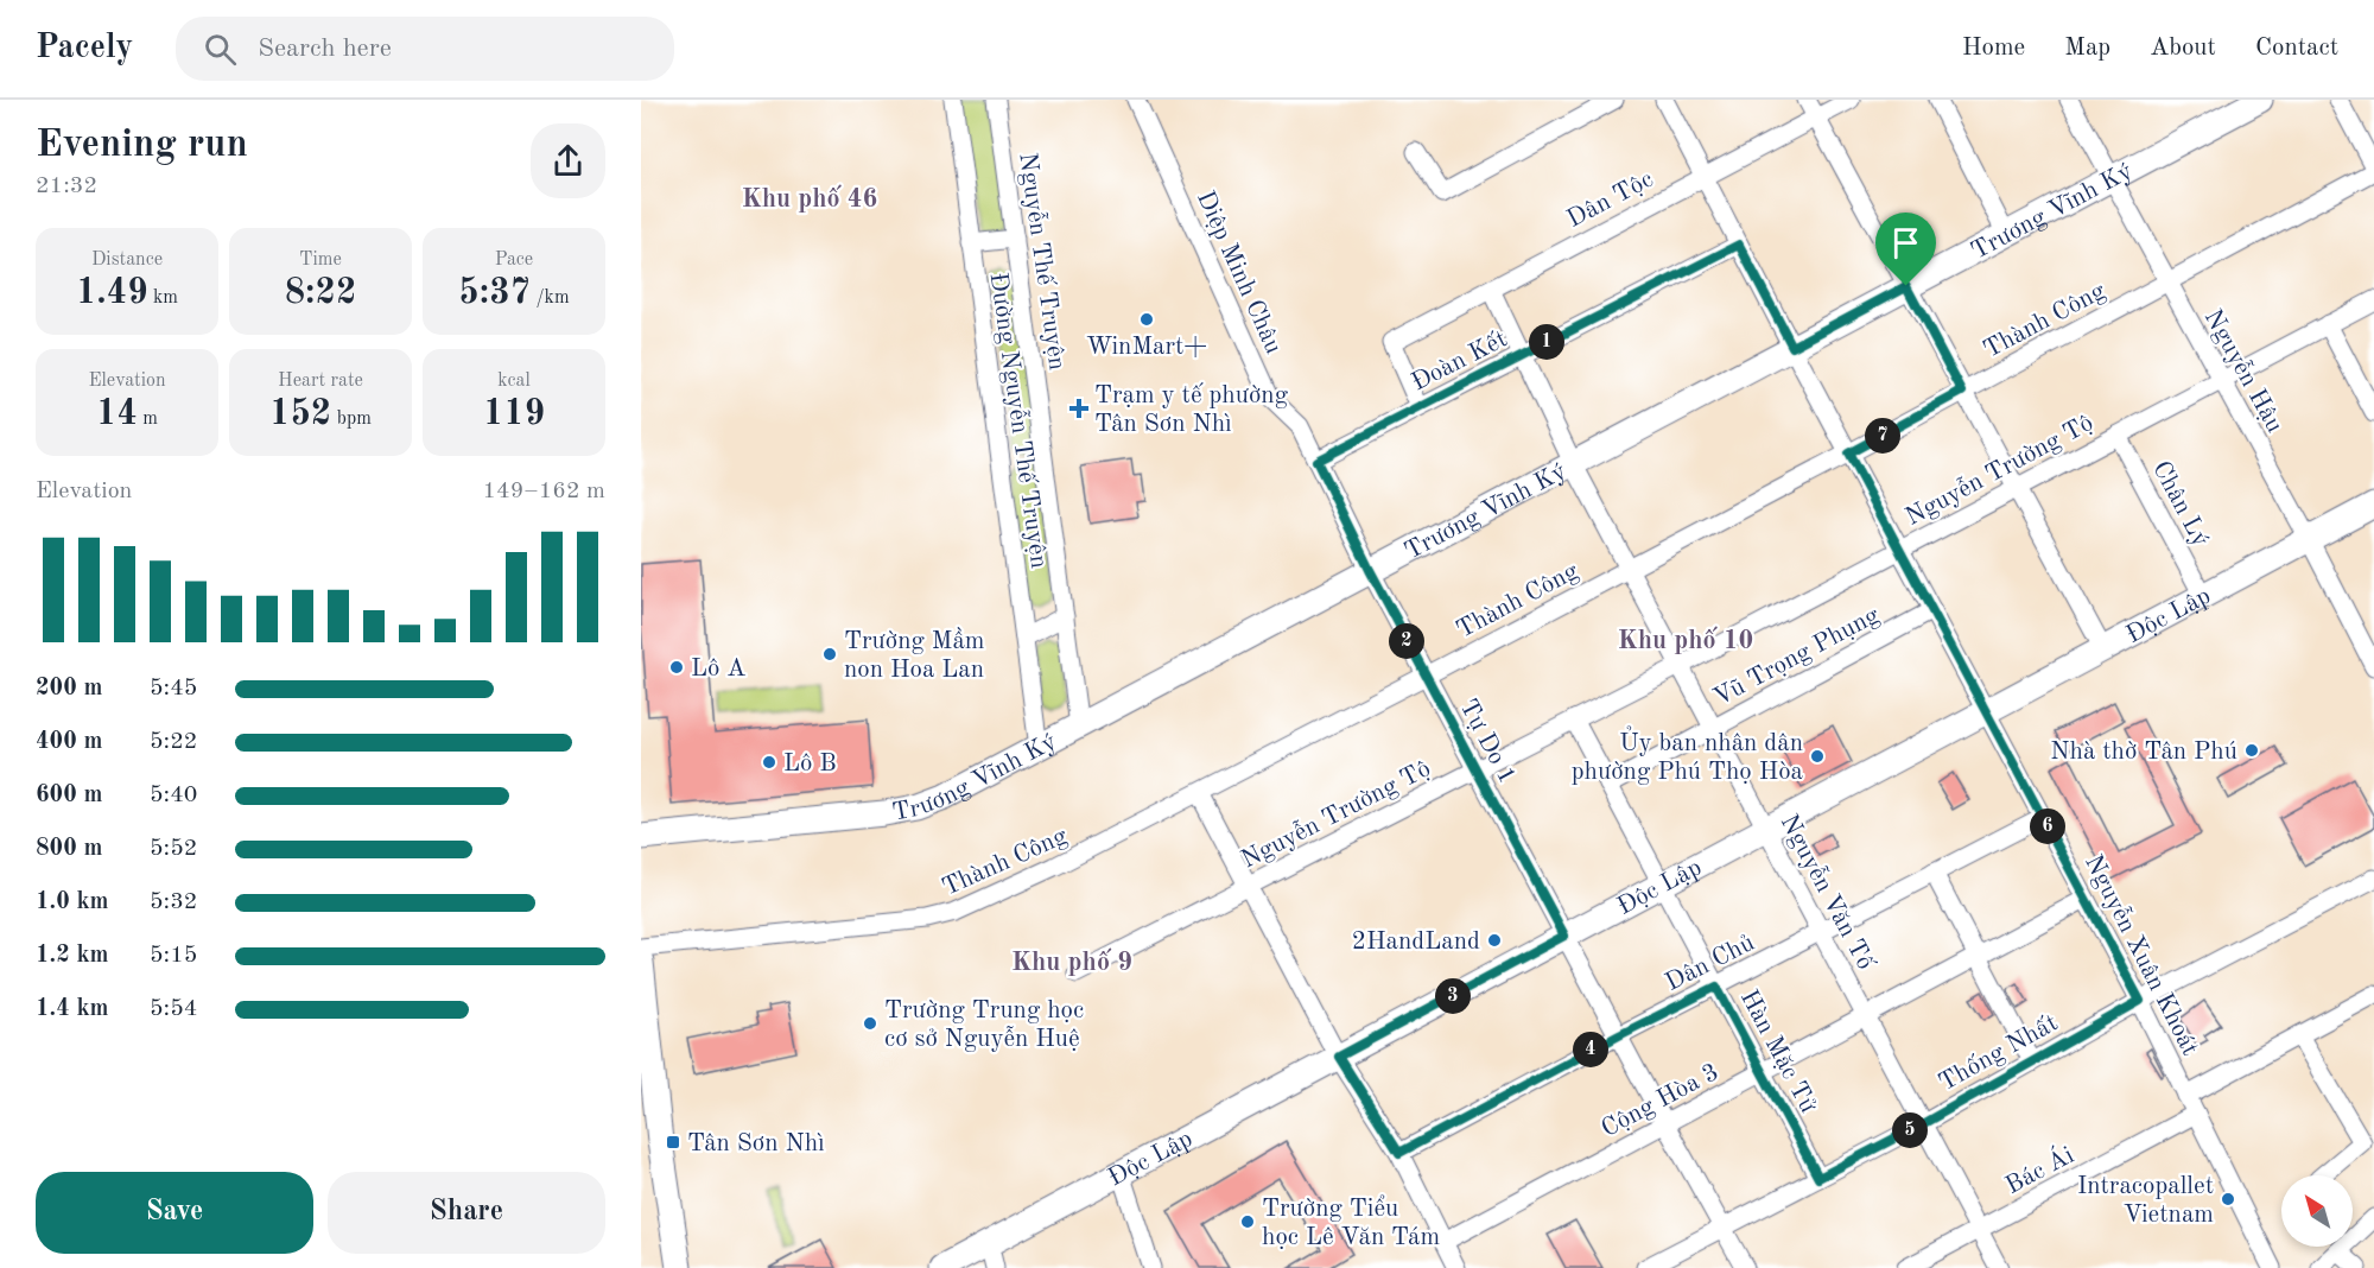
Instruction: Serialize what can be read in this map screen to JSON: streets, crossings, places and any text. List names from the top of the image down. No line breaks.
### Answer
{"streets":{"street":["Dân Tộc","Trương Vĩnh Ký","Nguyễn Thế Truyện","Diệp Minh Châu","Thành Công","Đoàn Kết","Nguyễn Hậu","Đường Nguyễn Thế Truyện","Nguyễn Trường Tộ","Chân Lý","Độc Lập","Vũ Trọng Phụng","Tự Do 1","Nguyễn Văn Tố","Nguyễn Xuân Khoát","Dân Chủ","Hàn Mặc Tử","Thống Nhất","Cộng Hòa 3","Bác Ái"]},"crossings":[["Dân Tộc","Đoàn Kết"],["Dân Tộc","Nguyễn Văn Tố"],["Dân Tộc","Nguyễn Xuân Khoát"],["Trương Vĩnh Ký","Nguyễn Thế Truyện"],["Trương Vĩnh Ký","Diệp Minh Châu"],["Trương Vĩnh Ký","Nguyễn Hậu"],["Trương Vĩnh Ký","Đường Nguyễn Thế Truyện"],["Trương Vĩnh Ký","Tự Do 1"],["Trương Vĩnh Ký","Nguyễn Văn Tố"],["Trương Vĩnh Ký","Nguyễn Xuân Khoát"],["Diệp Minh Châu","Đoàn Kết"],["Diệp Minh Châu","Tự Do 1"],["Thành Công","Nguyễn Hậu"],["Thành Công","Tự Do 1"],["Thành Công","Nguyễn Văn Tố"],["Thành Công","Nguyễn Xuân Khoát"],["Đoàn Kết","Nguyễn Văn Tố"],["Đoàn Kết","Nguyễn Xuân Khoát"],["Nguyễn Hậu","Nguyễn Trường Tộ"],["Nguyễn Hậu","Độc Lập"],["Nguyễn Trường Tộ","Chân Lý"],["Nguyễn Trường Tộ","Tự Do 1"],["Nguyễn Trường Tộ","Nguyễn Văn Tố"],["Nguyễn Trường Tộ","Nguyễn Xuân Khoát"],["Nguyễn Trường Tộ","Hàn Mặc Tử"],["Chân Lý","Độc Lập"],["Độc Lập","Tự Do 1"],["Độc Lập","Nguyễn Văn Tố"],["Độc Lập","Nguyễn Xuân Khoát"],["Độc Lập","Hàn Mặc Tử"],["Vũ Trọng Phụng","Nguyễn Văn Tố"],["Vũ Trọng Phụng","Nguyễn Xuân Khoát"],["Vũ Trọng Phụng","Hàn Mặc Tử"],["Tự Do 1","Dân Chủ"],["Tự Do 1","Thống Nhất"],["Tự Do 1","Cộng Hòa 3"],["Nguyễn Văn Tố","Dân Chủ"],["Nguyễn Văn Tố","Thống Nhất"],["Nguyễn Văn Tố","Cộng Hòa 3"],["Nguyễn Văn Tố","Bác Ái"],["Nguyễn Xuân Khoát","Dân Chủ"],["Nguyễn Xuân Khoát","Thống Nhất"],["Nguyễn Xuân Khoát","Cộng Hòa 3"],["Nguyễn Xuân Khoát","Bác Ái"],["Dân Chủ","Hàn Mặc Tử"],["Hàn Mặc Tử","Thống Nhất"],["Hàn Mặc Tử","Cộng Hòa 3"]],"districts":["Khu phố 46","Khu phố 10","Khu phố 9"],"places":{"other":["WinMart+","Trường Mầm non Hoa Lan","Lô A","Nhà thờ Tân Phú","Ủy ban nhân dân phường Phú Thọ Hòa","Lô B","2HandLand","Trường Trung học cơ sở Nguyễn Huệ","Intracopallet Vietnam","Trường Tiểu học Lê Văn Tám"],"health":["Trạm y tế phường Tân Sơn Nhì"],"transit":["Tân Sơn Nhì"]},"north":"top left","page":{"header":"Pacely","search":"Search here","nav":["Home","Map","About","Contact"],"heading":["Evening run","21:32"],"stats":[["Distance","1.49 km"],["Time","8:22"],["Pace","5:37 /km"],["Elevation","14 m"],["Heart rate","152 bpm"],["kcal","119"]],"pins":["1","7","2","6","3","4","5"],"chart":["Elevation","149–162 m"],"list":[{"name":"200 m","note":"5:45"},{"name":"400 m","note":"5:22"},{"name":"600 m","note":"5:40"},{"name":"800 m","note":"5:52"},{"name":"1.0 km","note":"5:32"},{"name":"1.2 km","note":"5:15"},{"name":"1.4 km","note":"5:54"}],"buttons":["Save","Share"]}}
